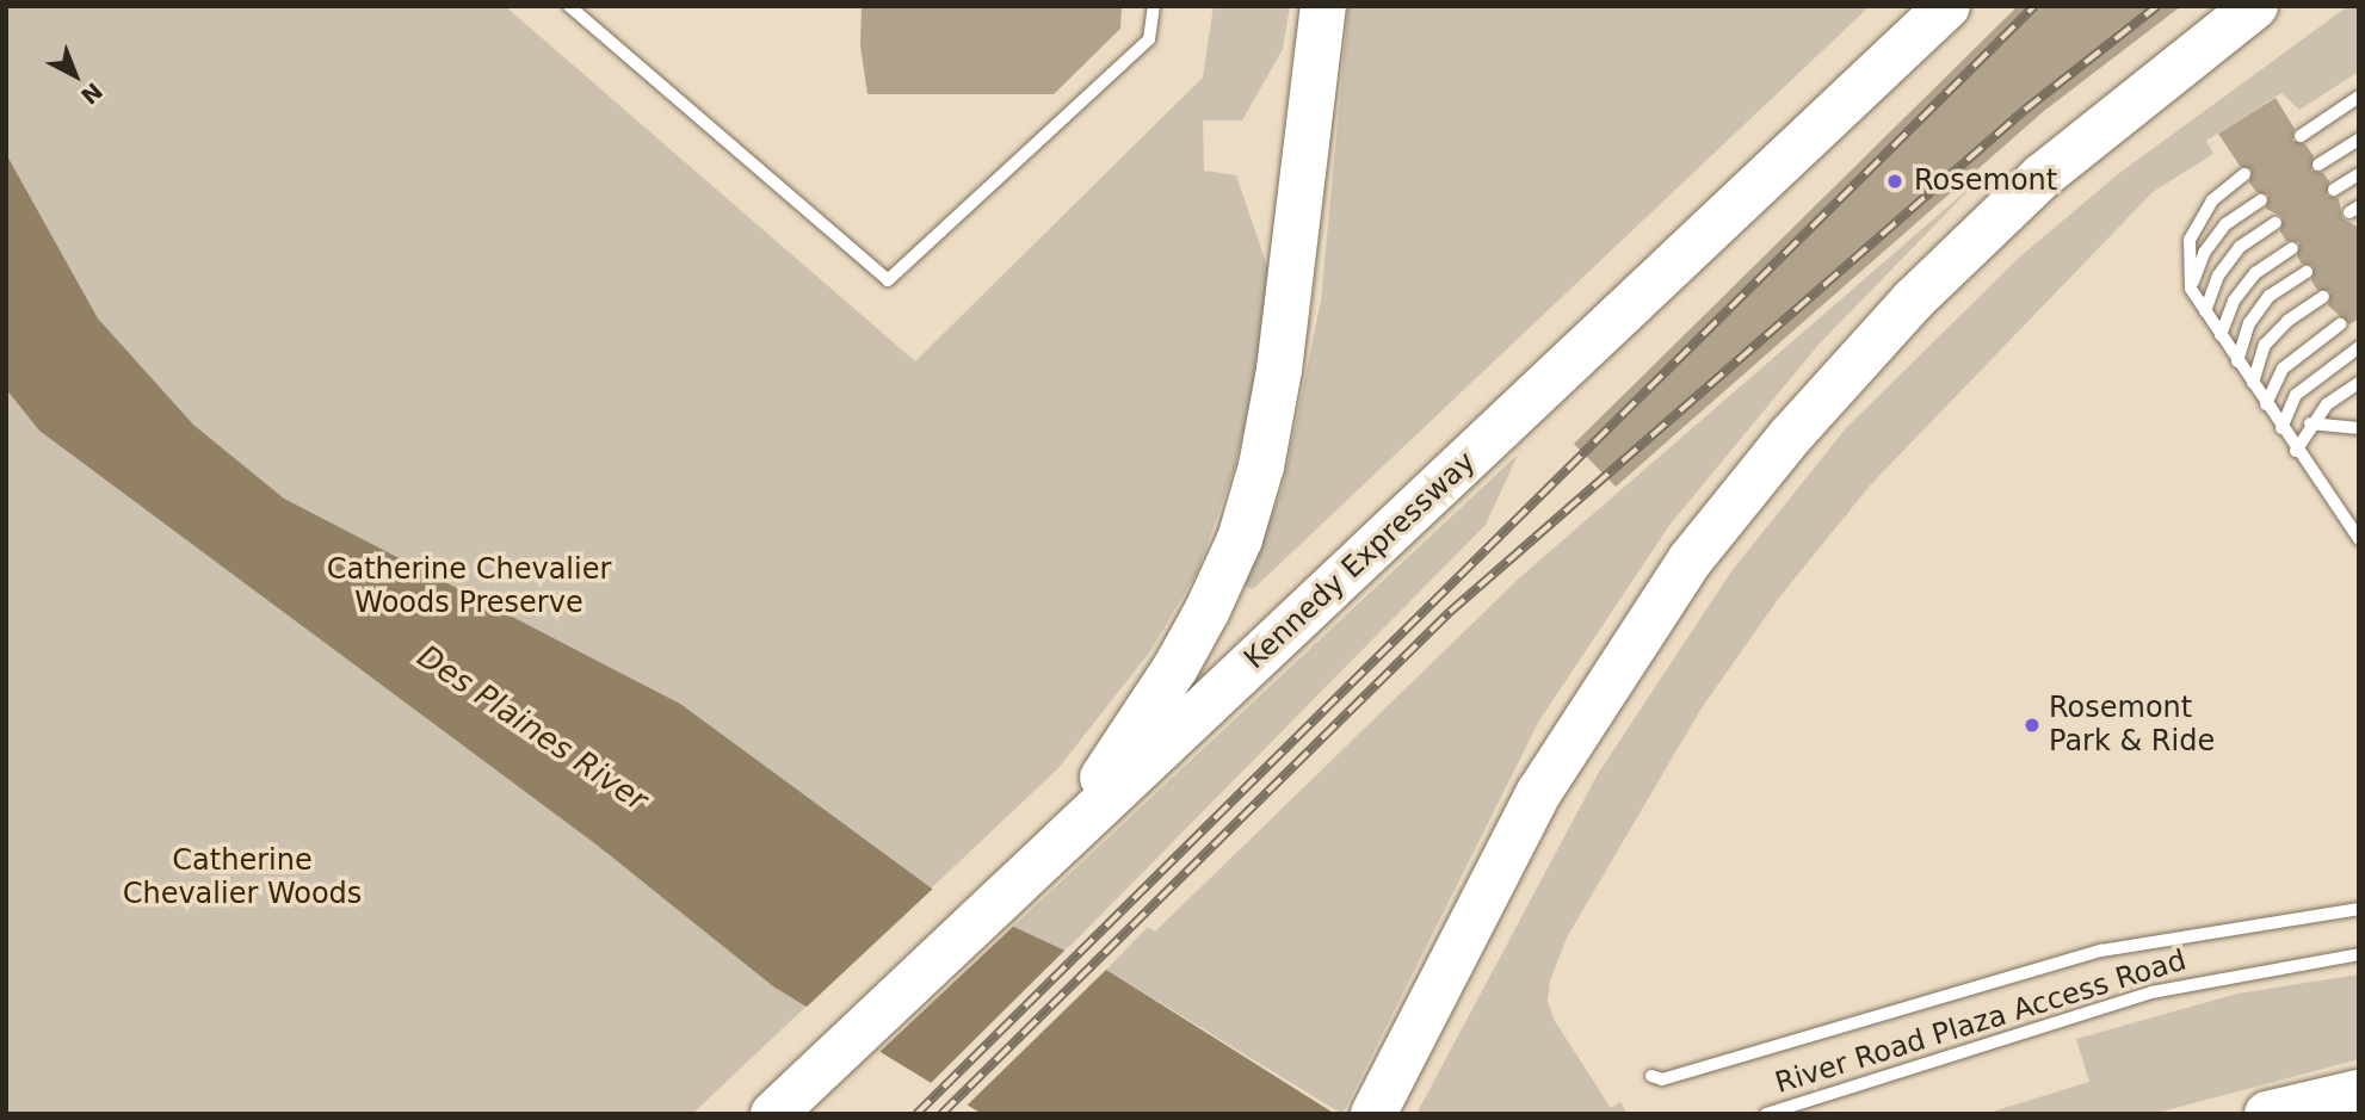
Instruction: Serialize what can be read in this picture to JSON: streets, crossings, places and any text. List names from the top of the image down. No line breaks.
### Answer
{"streets":{"highway":["Kennedy Expressway"],"lane":["River Road Plaza Access Road"]},"water":["Des Plaines River"],"parks":["Catherine Chevalier Woods Preserve","Catherine Chevalier Woods"],"places":["Rosemont","Rosemont Park & Ride"],"north":"bottom right"}
